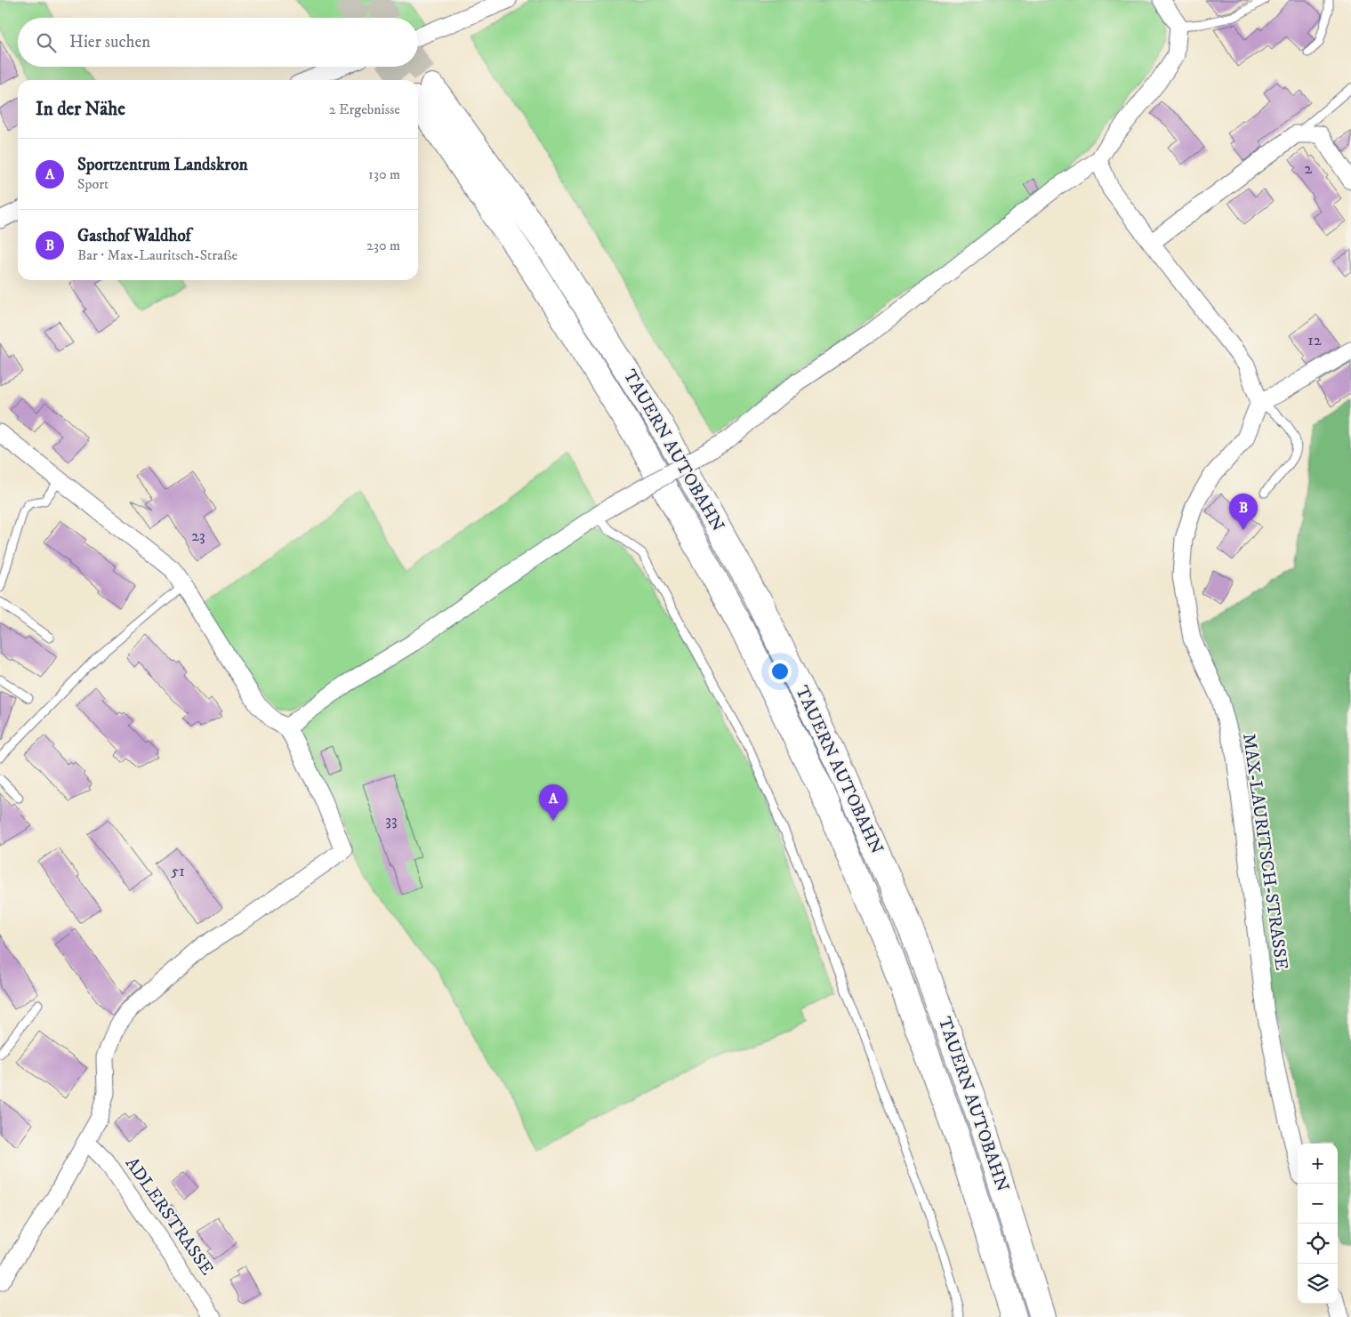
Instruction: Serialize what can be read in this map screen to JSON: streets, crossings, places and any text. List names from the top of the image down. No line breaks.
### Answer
{"streets":{"highway":["TAUERN AUTOBAHN"],"street":["MAX-LAURITSCH-STRASSE","ADLERSTRASSE"]},"house_numbers":["2","12","23","33","51"],"page":{"search":"Hier suchen","heading":["In der Nähe","2 Ergebnisse"],"list":[{"mark":"A","name":"Sportzentrum Landskron","note":"Sport","value":"130 m"},{"mark":"B","name":"Gasthof Waldhof","note":"Bar · Max-Lauritsch-Straße","value":"230 m"}],"pins":["B","A"],"map_buttons":["+","−"]}}
